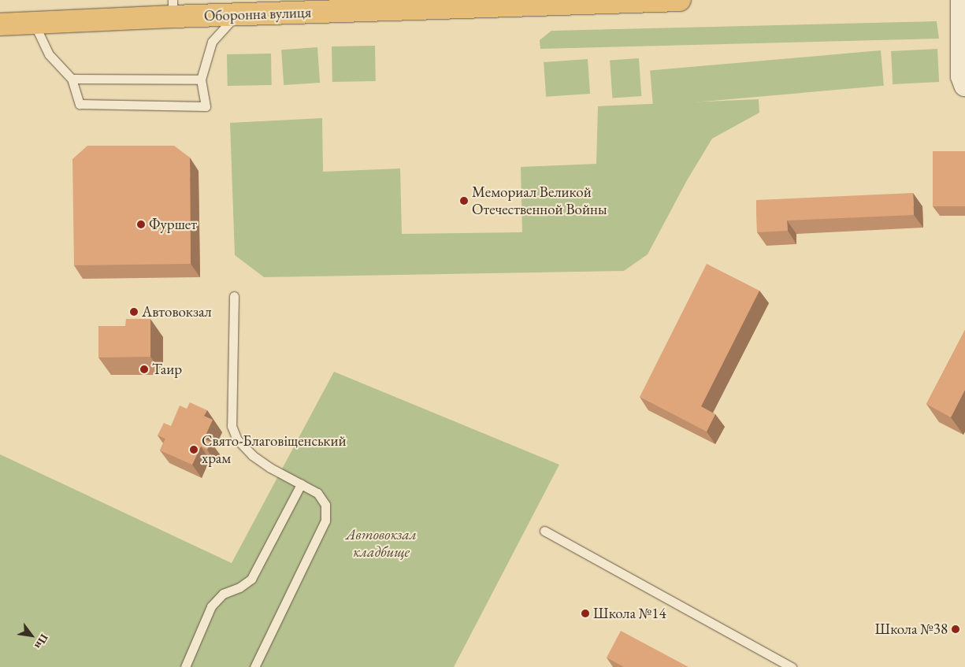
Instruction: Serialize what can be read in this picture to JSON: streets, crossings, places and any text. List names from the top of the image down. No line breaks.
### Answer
{"streets":{"main road":["Оборонна вулиця"]},"parks":["Автовокзал кладбище"],"places":["Мемориал Великой Отечественной Войны","Фуршет","Автовокзал","Таир","Свято-Благовіщенський храм","Школа №14","Школа №38"],"north":"bottom right"}
